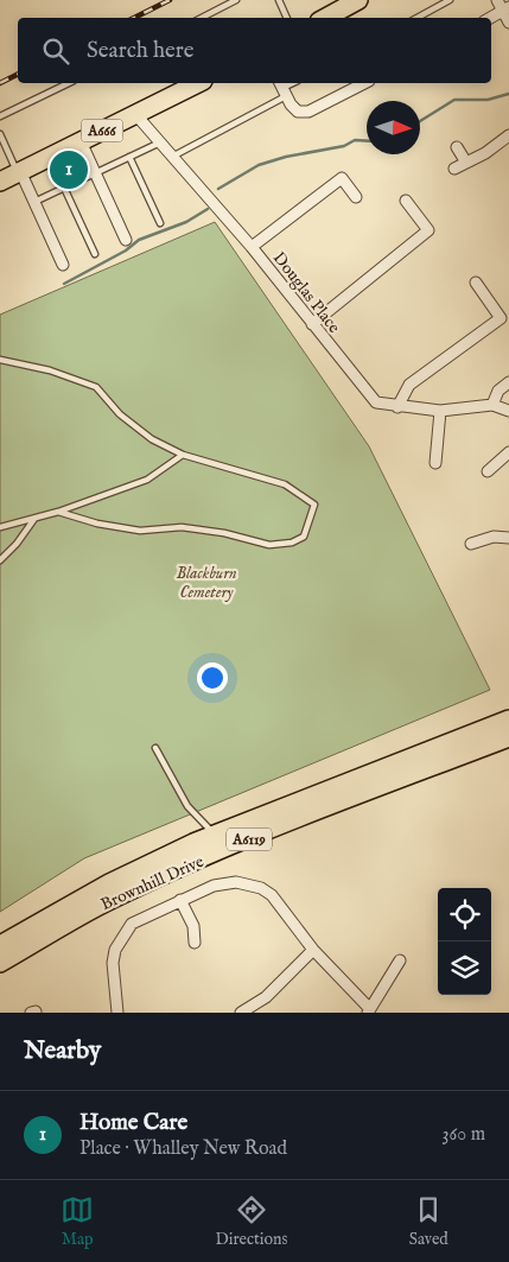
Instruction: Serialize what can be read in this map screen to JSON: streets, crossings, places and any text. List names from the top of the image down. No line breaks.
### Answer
{"streets":{"highway":["A666","A6119","Brownhill Drive"],"street":["Douglas Place"]},"crossings":[["A666","Douglas Place"]],"parks":["Blackburn Cemetery"],"north":"right","page":{"search":"Search here","pins":"1","heading":"Nearby","list":[{"mark":"1","name":"Home Care","note":"Place · Whalley New Road","value":"360 m"}],"nav":["Map","Directions","Saved"]}}
